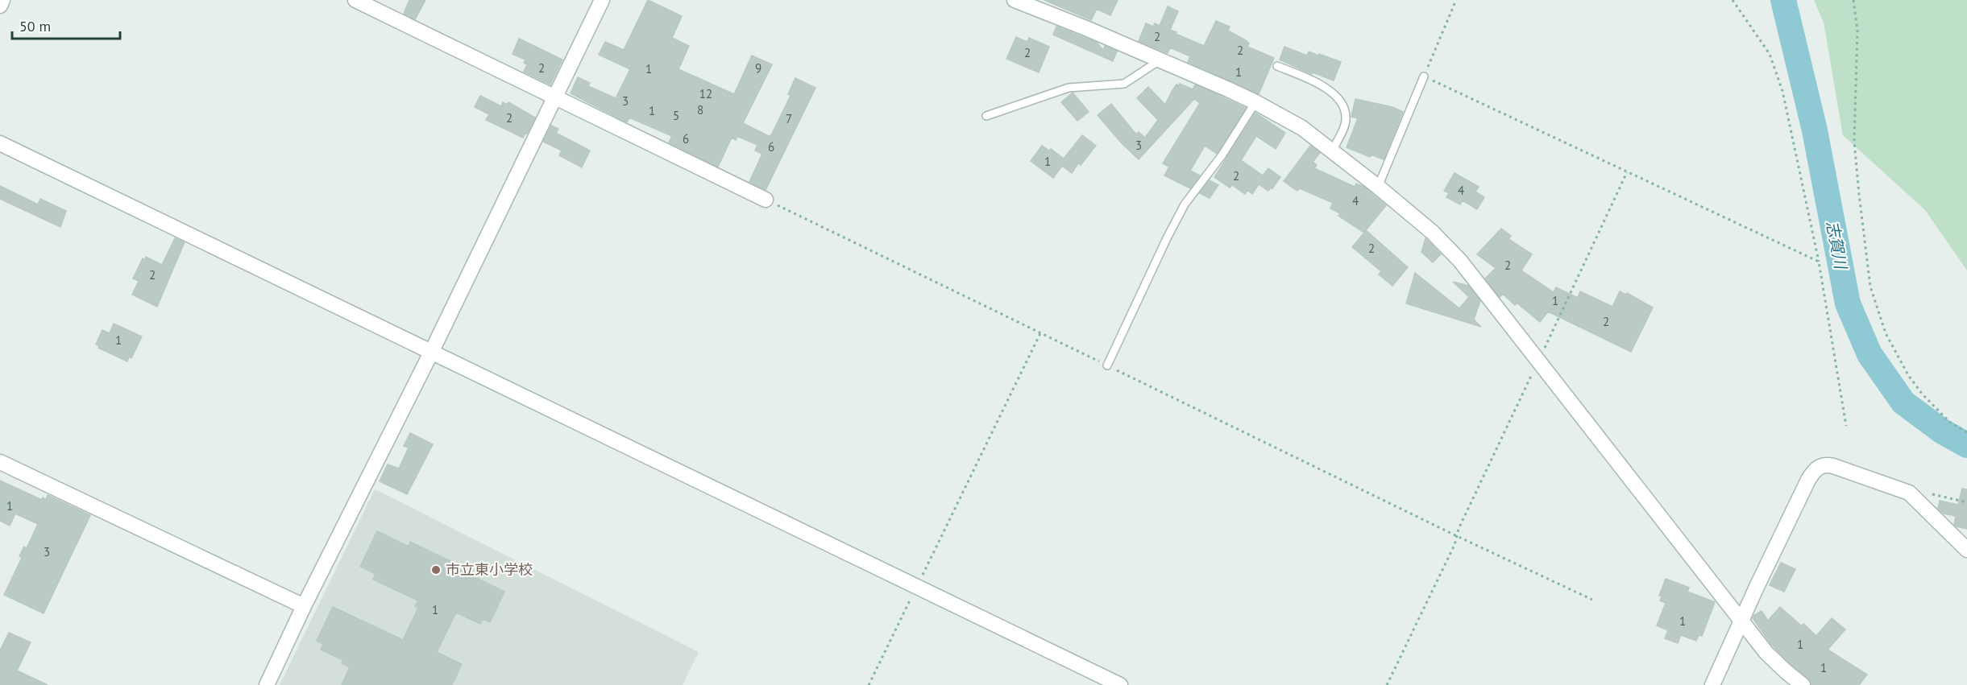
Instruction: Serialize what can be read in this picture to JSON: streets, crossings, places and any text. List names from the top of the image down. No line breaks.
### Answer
{"water":["志賀川"],"places":["市立東小学校"],"house_numbers":["2","2","2","2","9","1","1","12","3","8","1","5","2","7","6","3","6","1","2","4","4","2","2","2","1","2","1","1","3","1","1","1","1"],"scale_bar":"50 m"}
